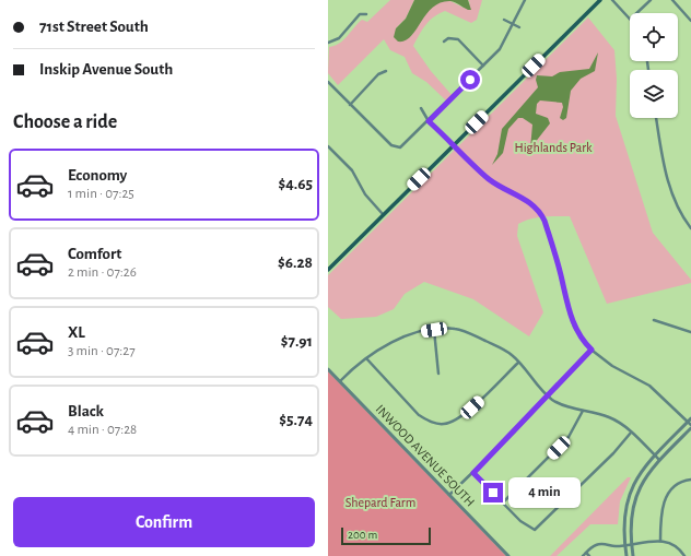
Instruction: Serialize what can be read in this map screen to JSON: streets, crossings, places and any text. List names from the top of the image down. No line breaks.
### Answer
{"streets":{"street":["INWOOD AVENUE SOUTH"]},"parks":["Highlands Park","Shepard Farm"],"scale_bar":"200 m","page":{"banner":["71st Street South","Inskip Avenue South"],"heading":"Choose a ride","list":[{"name":"Economy","note":"1 min · 07:25","value":"$4.65"},{"name":"Comfort","note":"2 min · 07:26","value":"$6.28"},{"name":"XL","note":"3 min · 07:27","value":"$7.91"},{"name":"Black","note":"4 min · 07:28","value":"$5.74"}],"bubble":"4 min","buttons":"Confirm","scale":"200 m"}}
